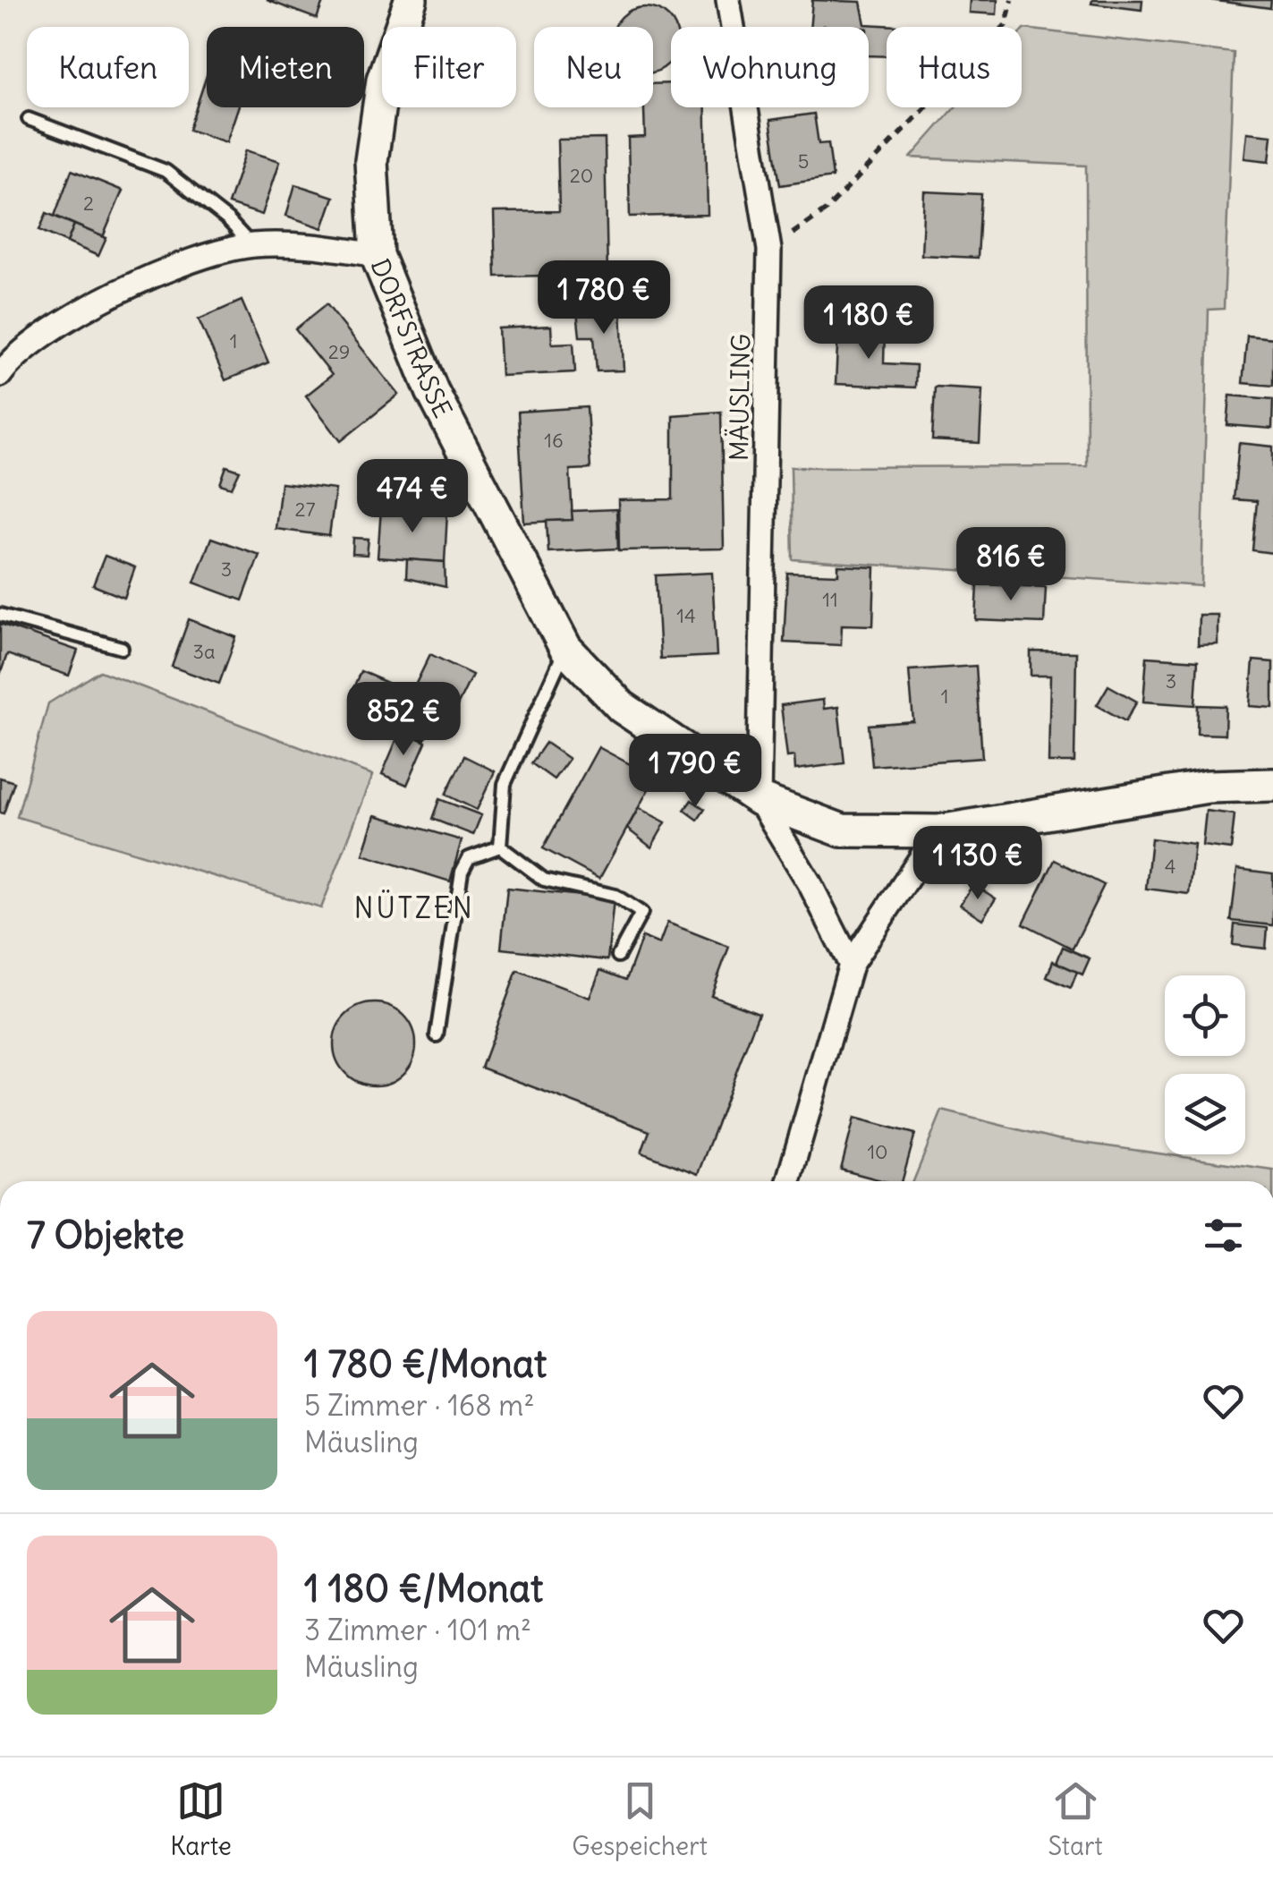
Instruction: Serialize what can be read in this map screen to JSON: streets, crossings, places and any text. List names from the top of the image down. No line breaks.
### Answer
{"streets":{"street":["DORFSTRASSE","MÄUSLING"]},"crossings":[["DORFSTRASSE","MÄUSLING"]],"districts":["NÜTZEN"],"house_numbers":["5","20","2","1","29","16","27","3","11","14","3a","3","1","4","10"],"page":{"chip":["Kaufen","Mieten","Filter","Neu","Wohnung","Haus"],"price":["1 780 €","1 180 €","474 €","816 €","852 €","1 790 €","1 130 €"],"heading":"7 Objekte","list":[{"name":"1 780 €/Monat","note":"5 Zimmer · 168 m² · Mäusling"},{"name":"1 180 €/Monat","note":"3 Zimmer · 101 m² · Mäusling"}],"tabs":["Karte","Gespeichert","Start"]}}
